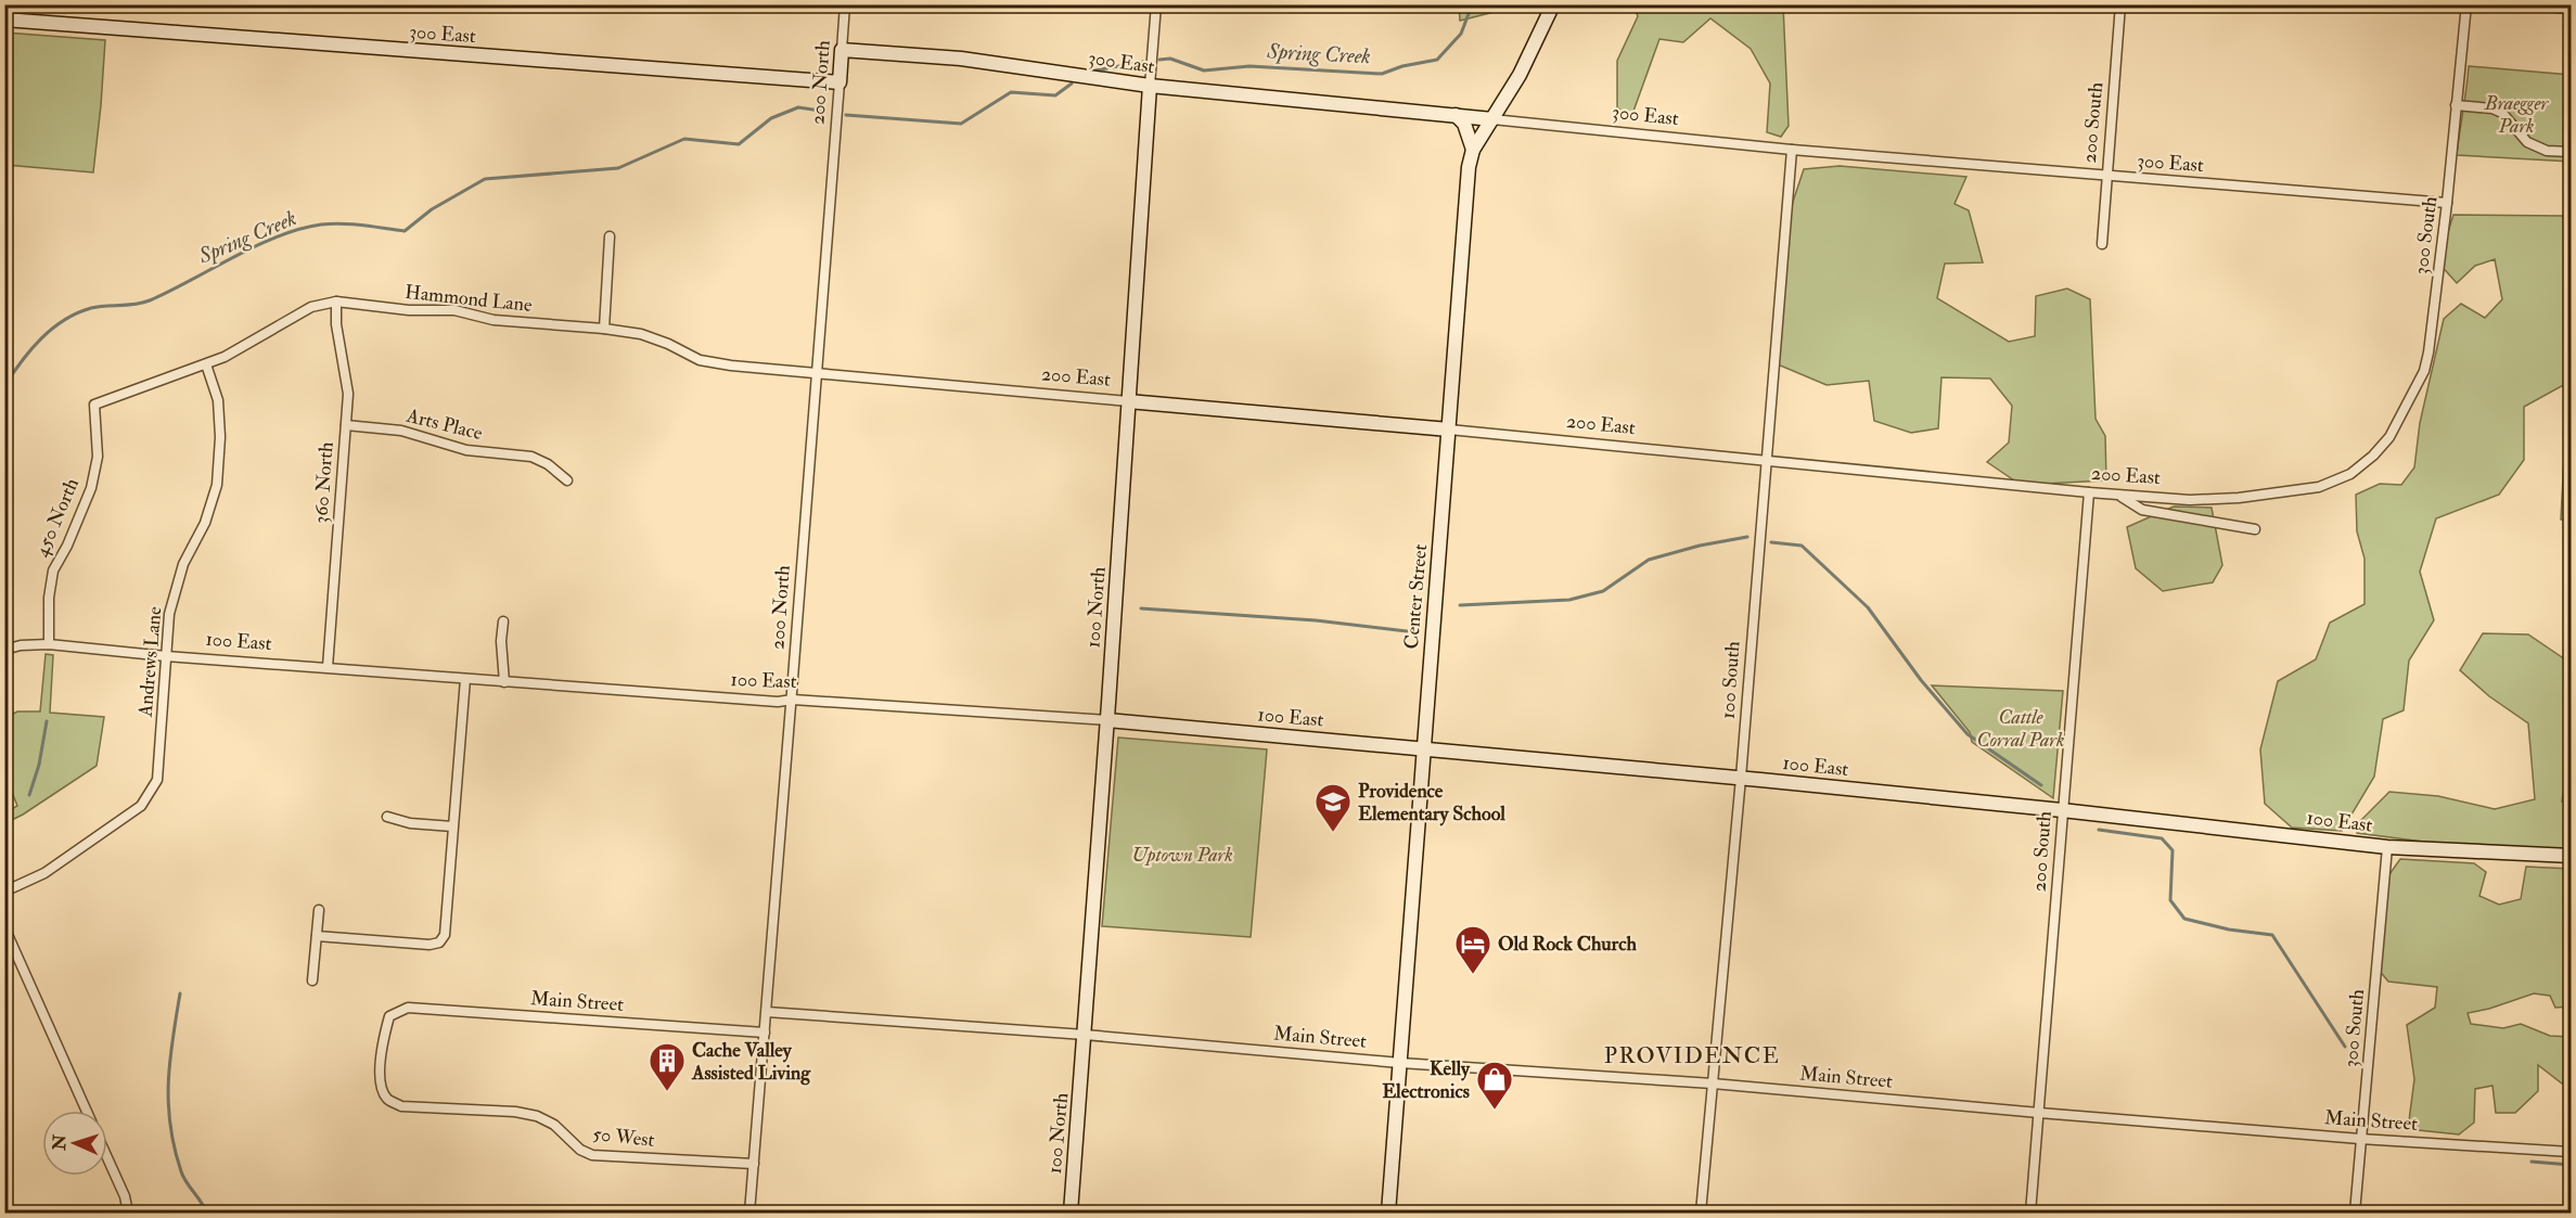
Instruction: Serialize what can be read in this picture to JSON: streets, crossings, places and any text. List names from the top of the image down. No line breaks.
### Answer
{"streets":{"street":["300 East","200 North","200 South","300 South","Hammond Lane","200 East","Arts Place","360 North","450 North","Center Street","100 North","100 East","Andrews Lane","100 South","Main Street","50 West"]},"crossings":[["300 East","200 North"],["300 East","200 South"],["300 East","300 South"],["300 East","Center Street"],["300 East","100 North"],["300 East","100 South"],["200 North","Hammond Lane"],["200 North","200 East"],["200 North","100 East"],["200 North","Main Street"],["200 North","50 West"],["200 South","200 East"],["200 South","100 East"],["200 South","Main Street"],["300 South","200 East"],["300 South","100 East"],["300 South","Main Street"],["Hammond Lane","200 East"],["Hammond Lane","360 North"],["Hammond Lane","450 North"],["Hammond Lane","Andrews Lane"],["200 East","Center Street"],["200 East","100 North"],["200 East","100 South"],["Arts Place","360 North"],["360 North","100 East"],["450 North","100 East"],["Center Street","100 East"],["Center Street","Main Street"],["100 North","100 East"],["100 North","Main Street"],["100 East","Andrews Lane"],["100 East","100 South"],["100 South","Main Street"],["Main Street","50 West"]],"districts":["PROVIDENCE"],"water":["Spring Creek"],"parks":["Braegger Park","Cattle Corral Park","Uptown Park"],"places":{"school or university":["Providence Elementary School"],"hotel":["Old Rock Church"],"building":["Cache Valley Assisted Living"],"shop":["Kelly Electronics"]},"north":"left"}
